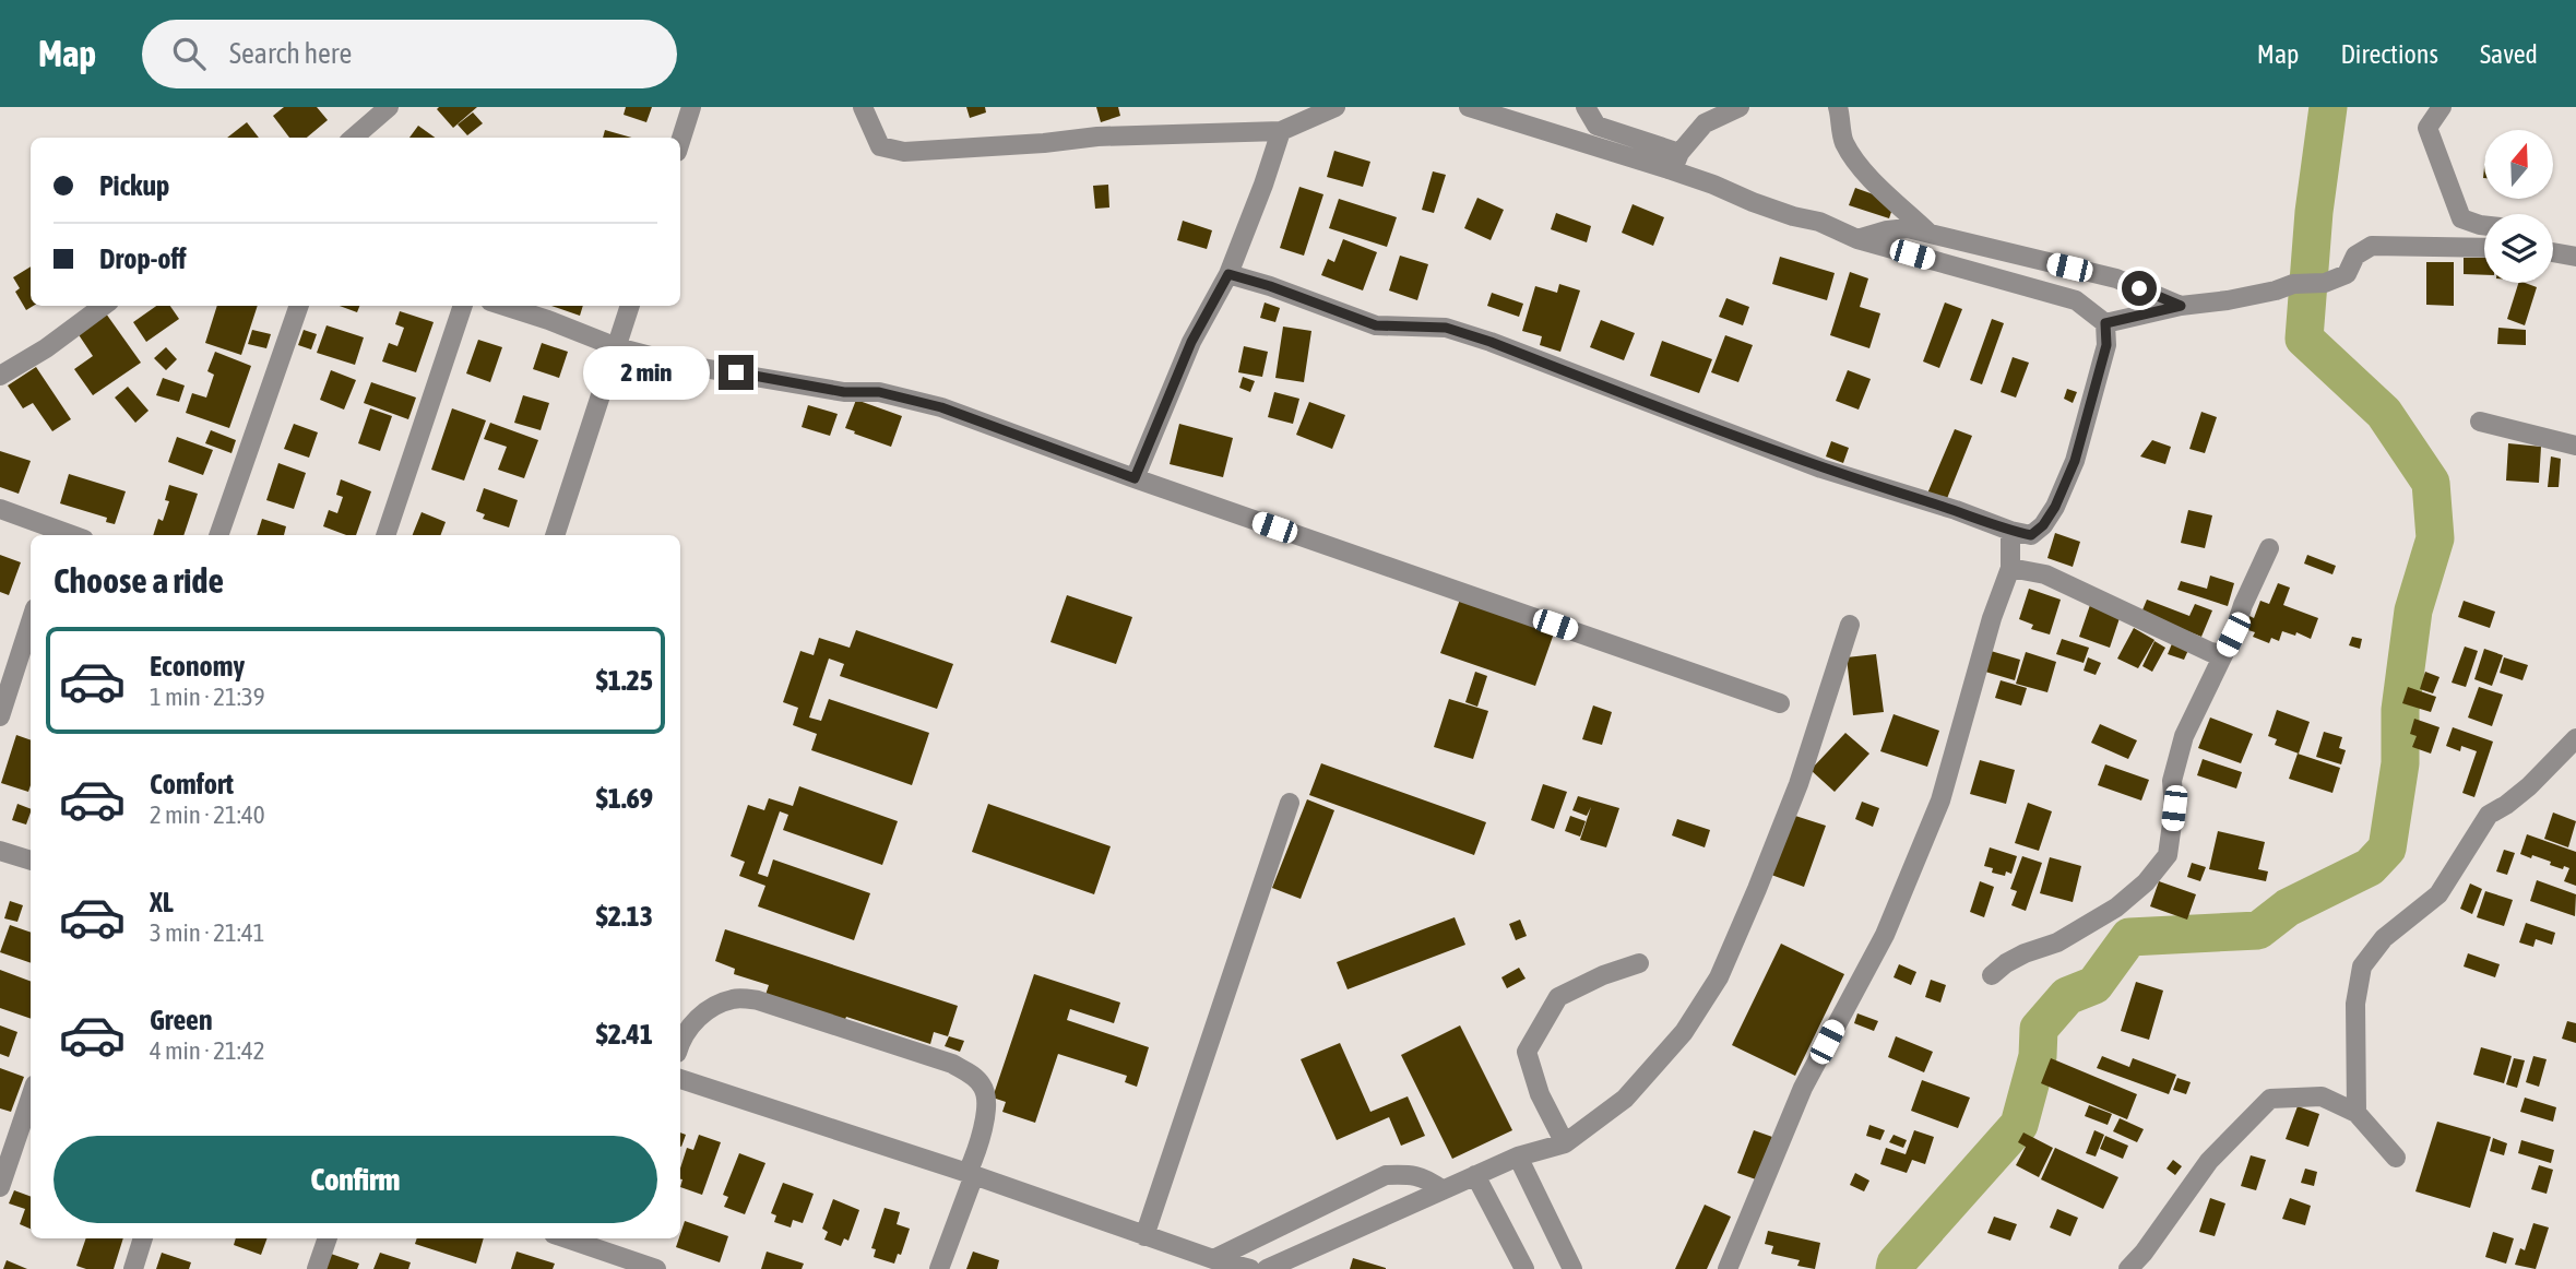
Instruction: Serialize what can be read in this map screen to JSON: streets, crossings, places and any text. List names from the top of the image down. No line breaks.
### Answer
{"north":"top","page":{"header":"Map","search":"Search here","nav":["Map","Directions","Saved"],"banner":["Pickup","Drop-off"],"bubble":"2 min","heading":"Choose a ride","list":[{"name":"Economy","note":"1 min · 21:39","value":"$1.25"},{"name":"Comfort","note":"2 min · 21:40","value":"$1.69"},{"name":"XL","note":"3 min · 21:41","value":"$2.13"},{"name":"Green","note":"4 min · 21:42","value":"$2.41"}],"buttons":"Confirm"}}
